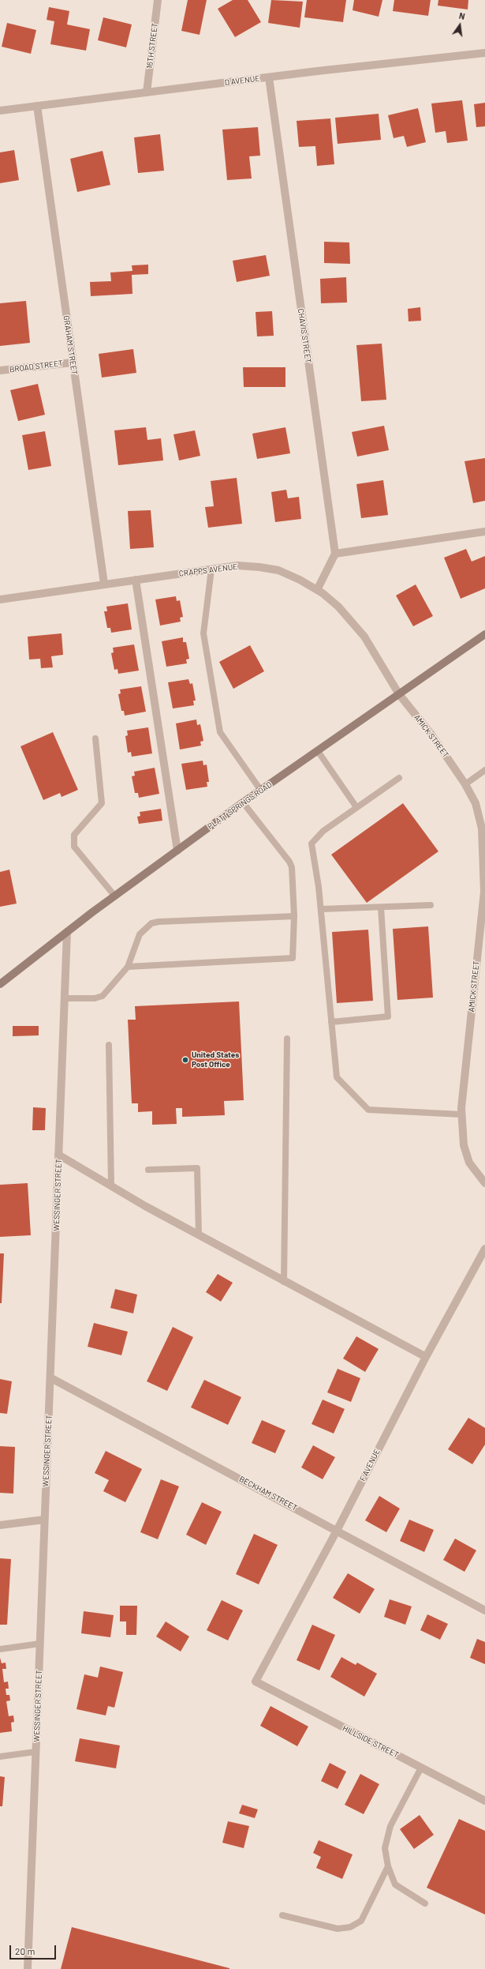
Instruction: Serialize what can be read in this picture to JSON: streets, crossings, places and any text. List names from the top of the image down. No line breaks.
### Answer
{"streets":{"main road":["PLATT SPRINGS ROAD"],"street":["16TH STREET","D AVENUE","CHAVIS STREET","GRAHAM STREET","BROAD STREET","CRAPPS AVENUE","AMICK STREET","WESSINGER STREET","F AVENUE","BECKHAM STREET","HILLSIDE STREET"]},"crossings":[["16TH STREET","D AVENUE"],["D AVENUE","CHAVIS STREET"],["D AVENUE","GRAHAM STREET"],["GRAHAM STREET","BROAD STREET"],["GRAHAM STREET","CRAPPS AVENUE"],["CRAPPS AVENUE","AMICK STREET"],["CRAPPS AVENUE","PLATT SPRINGS ROAD"],["AMICK STREET","PLATT SPRINGS ROAD"],["PLATT SPRINGS ROAD","WESSINGER STREET"],["WESSINGER STREET","BECKHAM STREET"],["F AVENUE","BECKHAM STREET"],["F AVENUE","HILLSIDE STREET"]],"places":["United States Post Office"],"scale_bar":"20 m","north":"top"}
